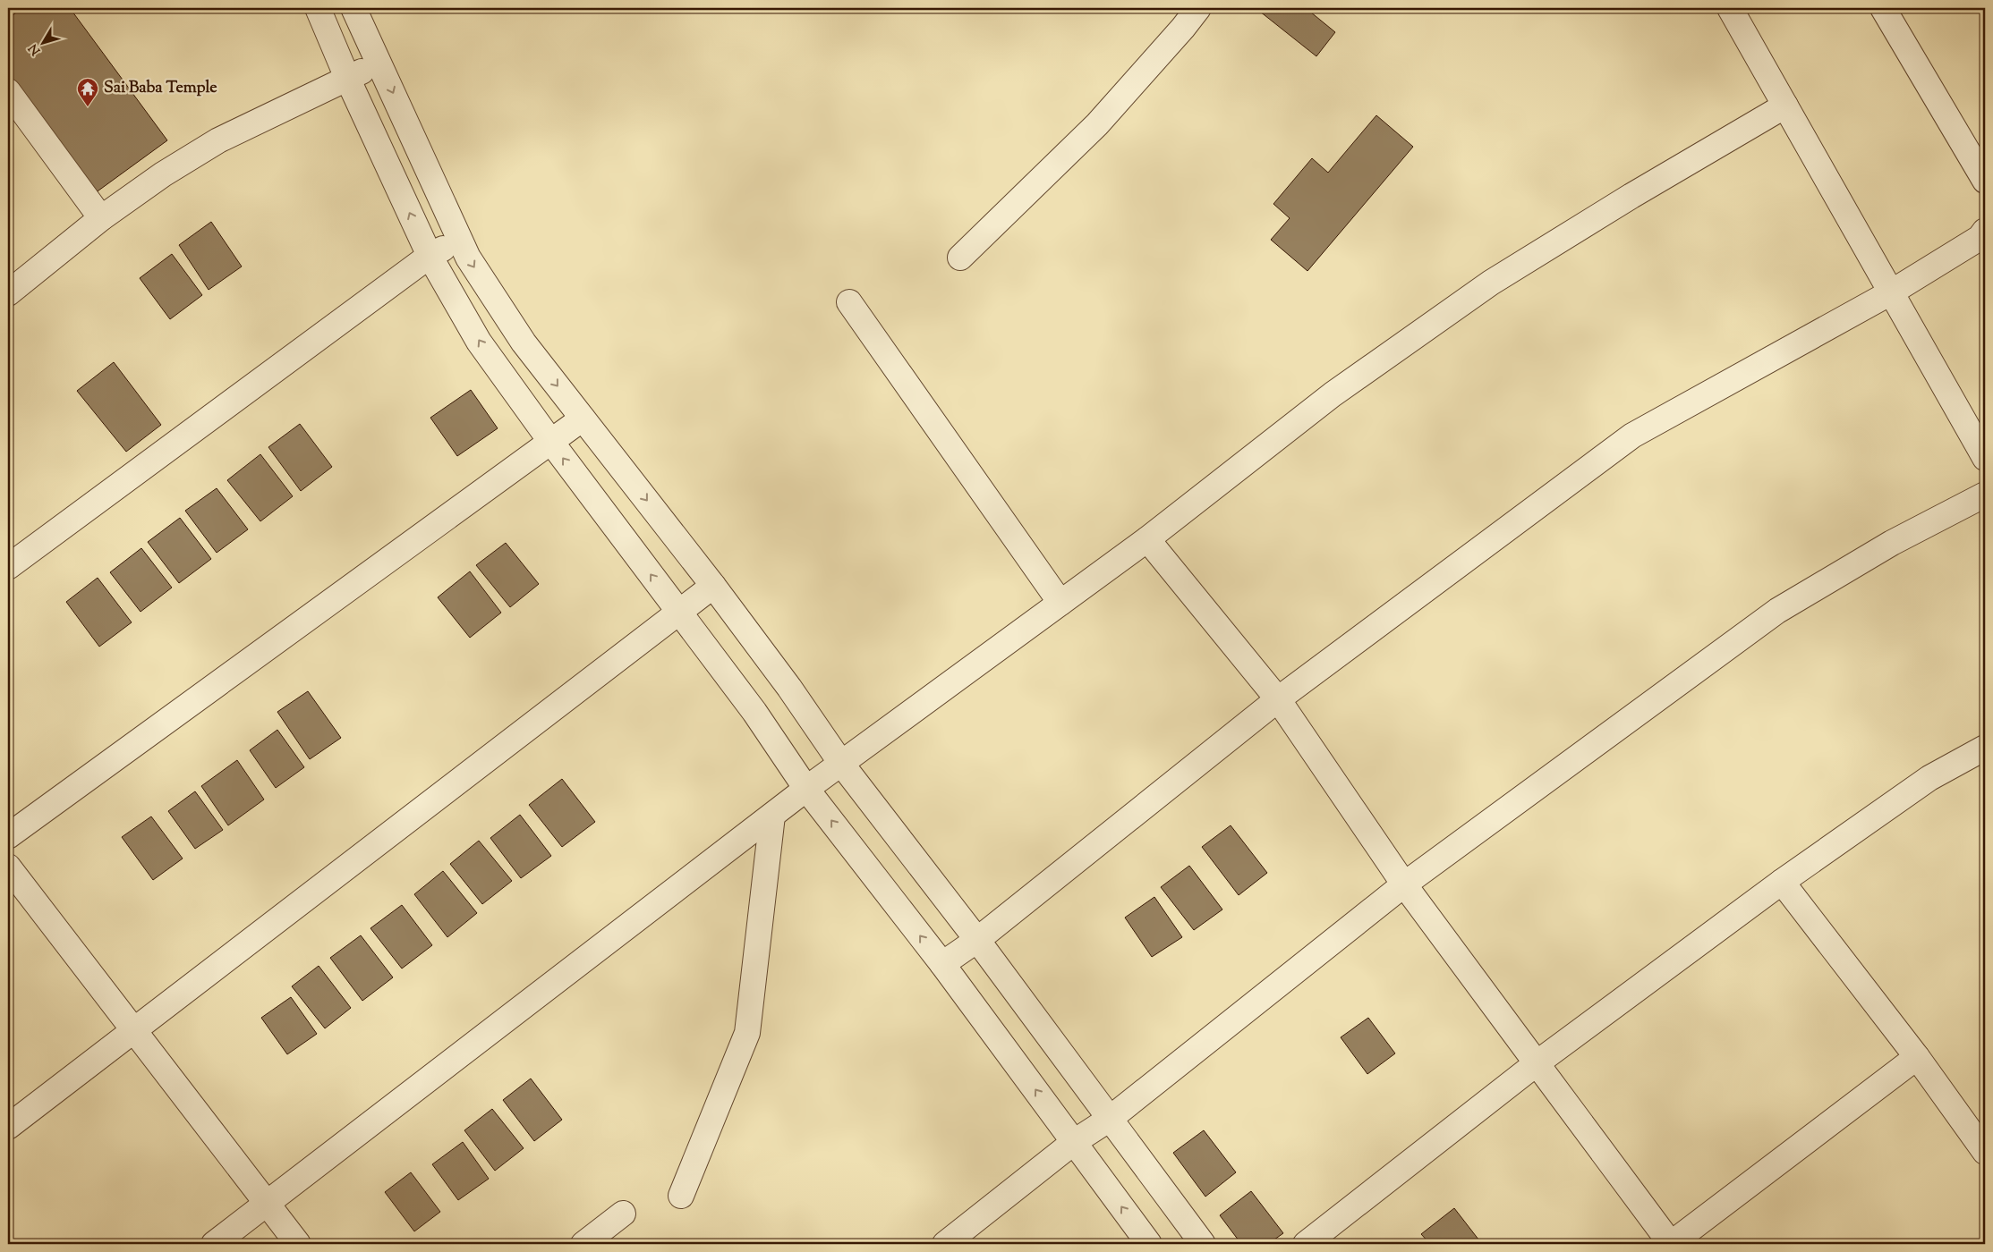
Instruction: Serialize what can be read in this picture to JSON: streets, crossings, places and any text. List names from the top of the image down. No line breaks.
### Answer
{"places":{"temple":["Sai Baba Temple"]},"north":"bottom left"}
